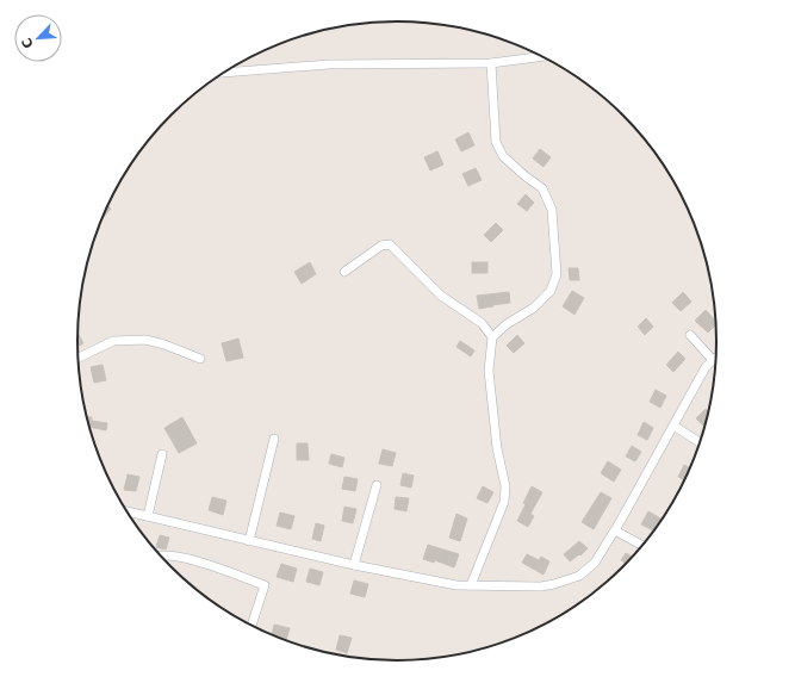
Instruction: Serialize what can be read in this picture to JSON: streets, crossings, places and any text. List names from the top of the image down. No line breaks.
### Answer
{"north":"bottom left"}
